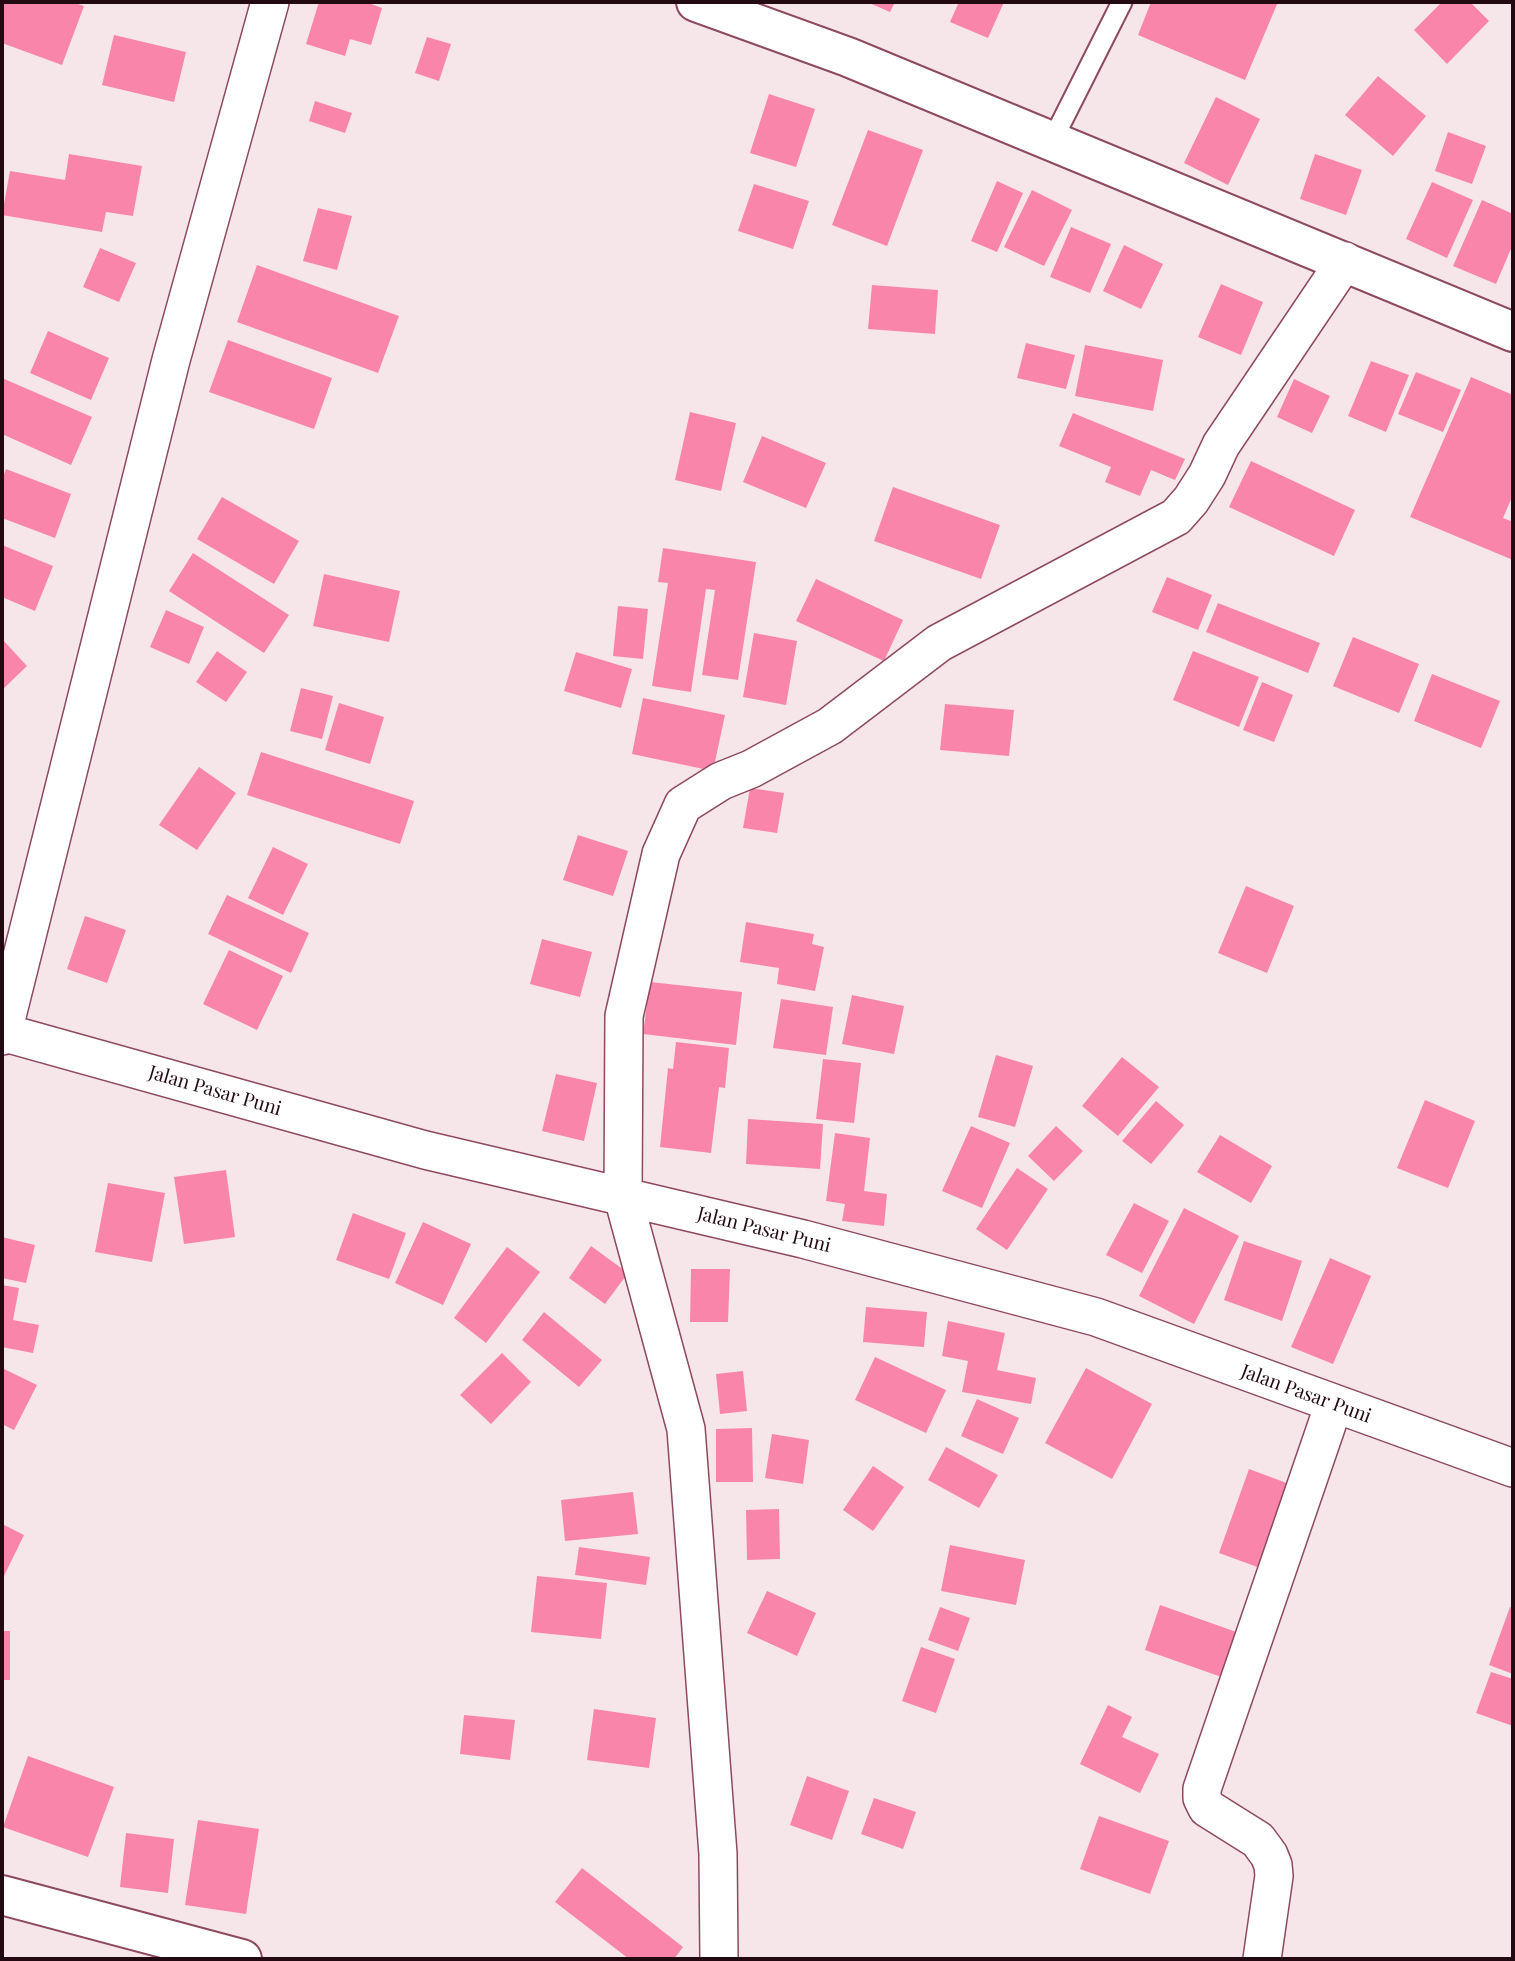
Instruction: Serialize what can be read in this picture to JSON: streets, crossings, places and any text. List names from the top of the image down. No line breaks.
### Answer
{"streets":{"street":["Jalan Pasar Puni"]}}
